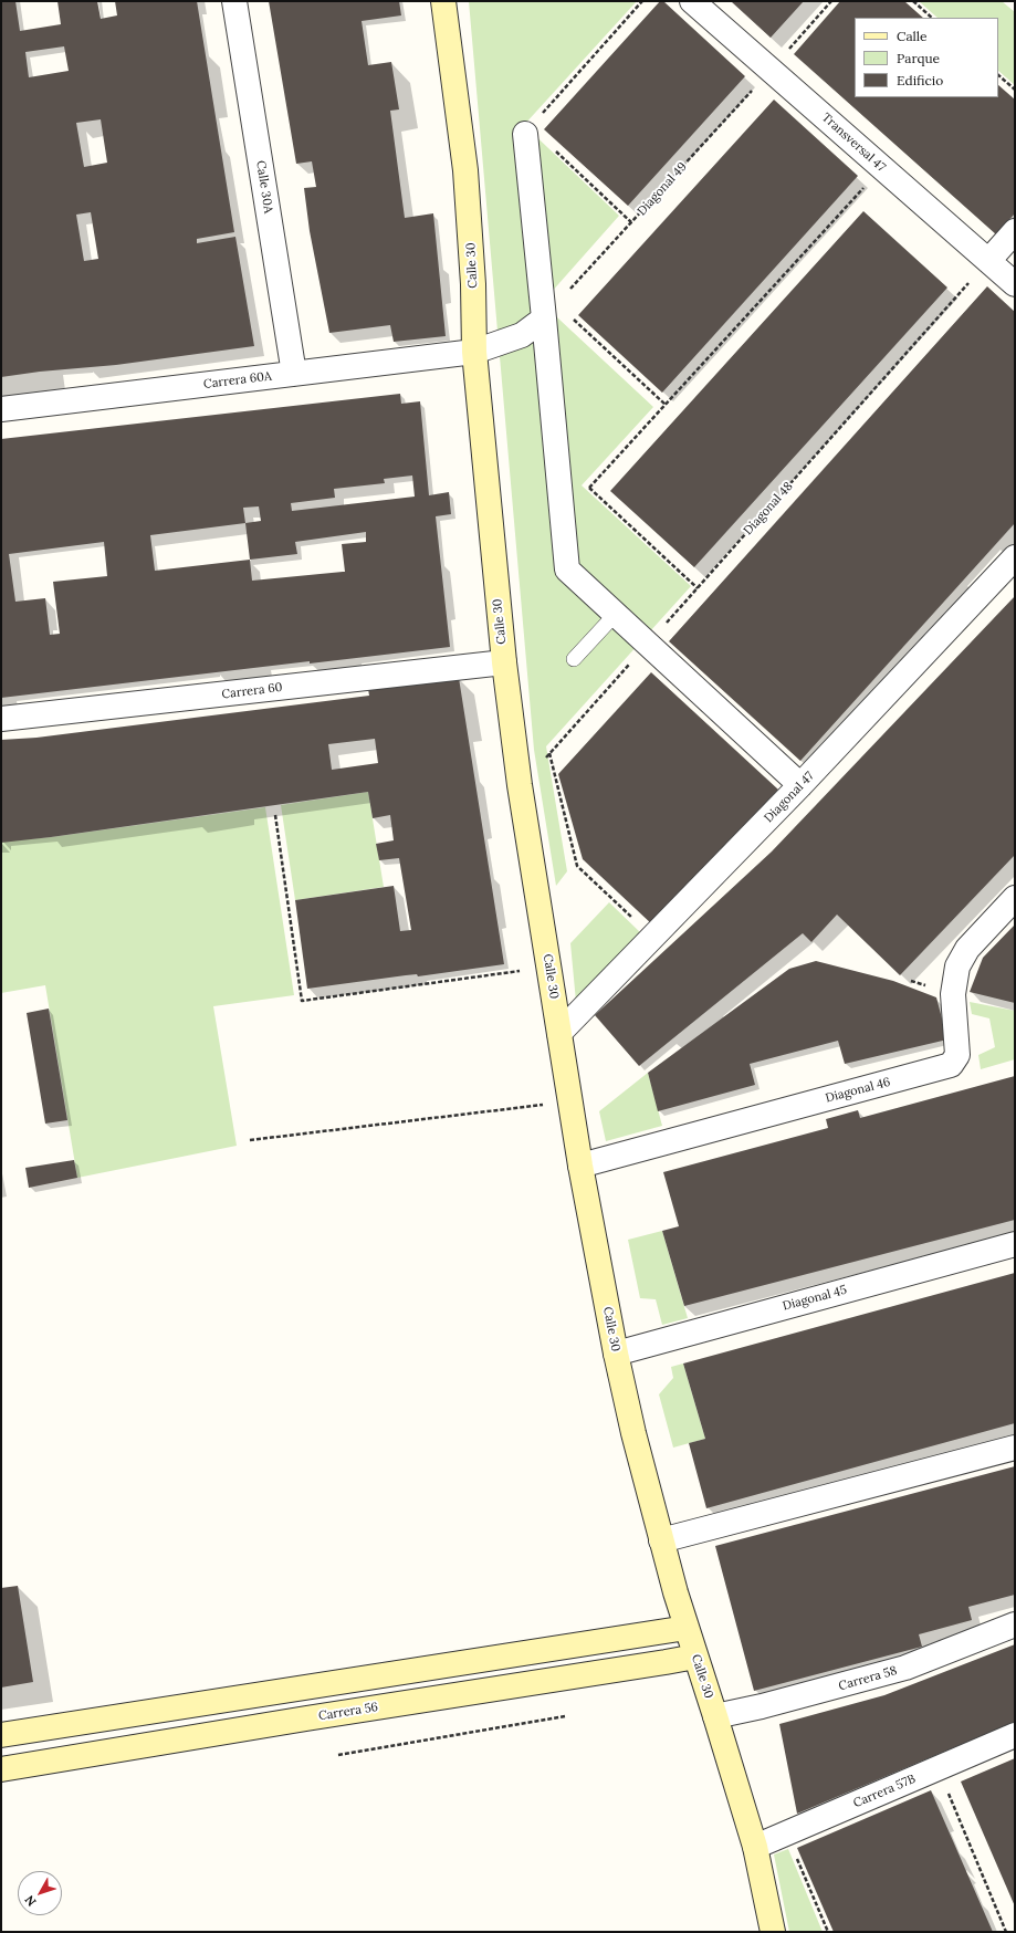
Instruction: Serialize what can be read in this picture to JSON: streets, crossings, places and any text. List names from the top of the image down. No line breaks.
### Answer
{"streets":{"main road":["Calle 30","Carrera 56"],"street":["Transversal 47","Calle 30A","Carrera 60A","Carrera 60","Diagonal 47","Diagonal 46","Diagonal 45","Carrera 58","Carrera 57B"],"path":["Diagonal 49","Diagonal 48"]},"crossings":[["Transversal 47","Diagonal 49"],["Transversal 47","Diagonal 48"],["Calle 30A","Carrera 60A"],["Calle 30","Carrera 60A"],["Calle 30","Diagonal 48"],["Calle 30","Carrera 60"],["Calle 30","Diagonal 47"],["Calle 30","Diagonal 46"],["Calle 30","Diagonal 45"],["Calle 30","Carrera 58"],["Calle 30","Carrera 56"],["Calle 30","Carrera 57B"]],"legend":["Calle","Parque","Edificio"],"north":"bottom left"}
